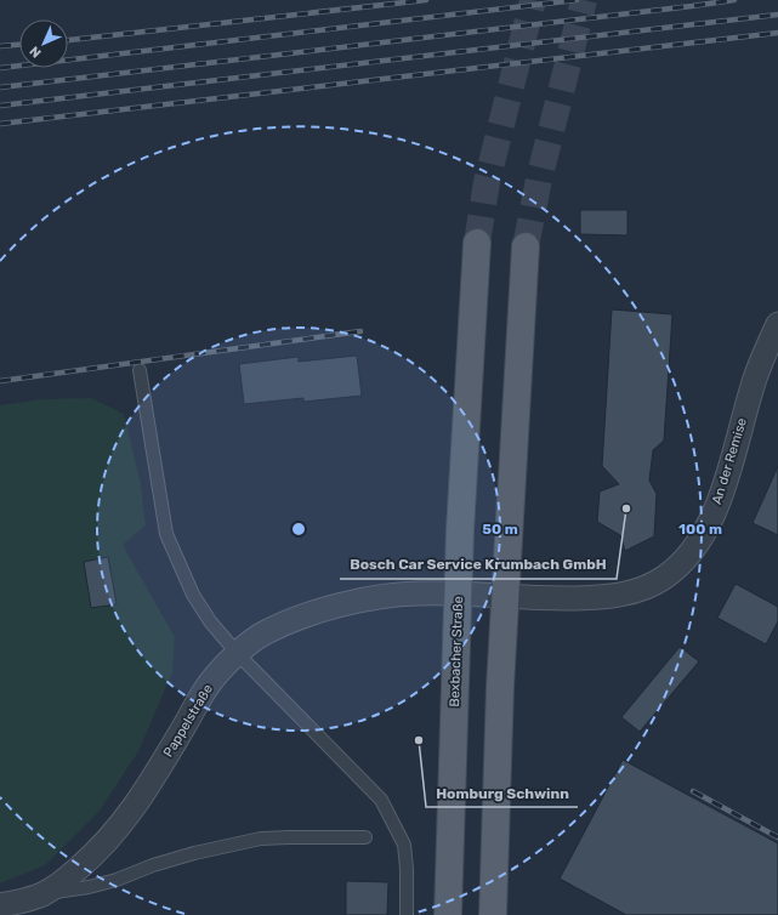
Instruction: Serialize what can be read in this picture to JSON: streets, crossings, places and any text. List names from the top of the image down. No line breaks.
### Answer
{"streets":{"main road":["Bexbacher Straße"],"street":["An der Remise","Pappelstraße"]},"crossings":[["An der Remise","Bexbacher Straße"],["An der Remise","Pappelstraße"],["Bexbacher Straße","Pappelstraße"]],"places":["Bosch Car Service Krumbach GmbH","Homburg Schwinn"],"north":"bottom left","rings":["50 m","100 m"]}
